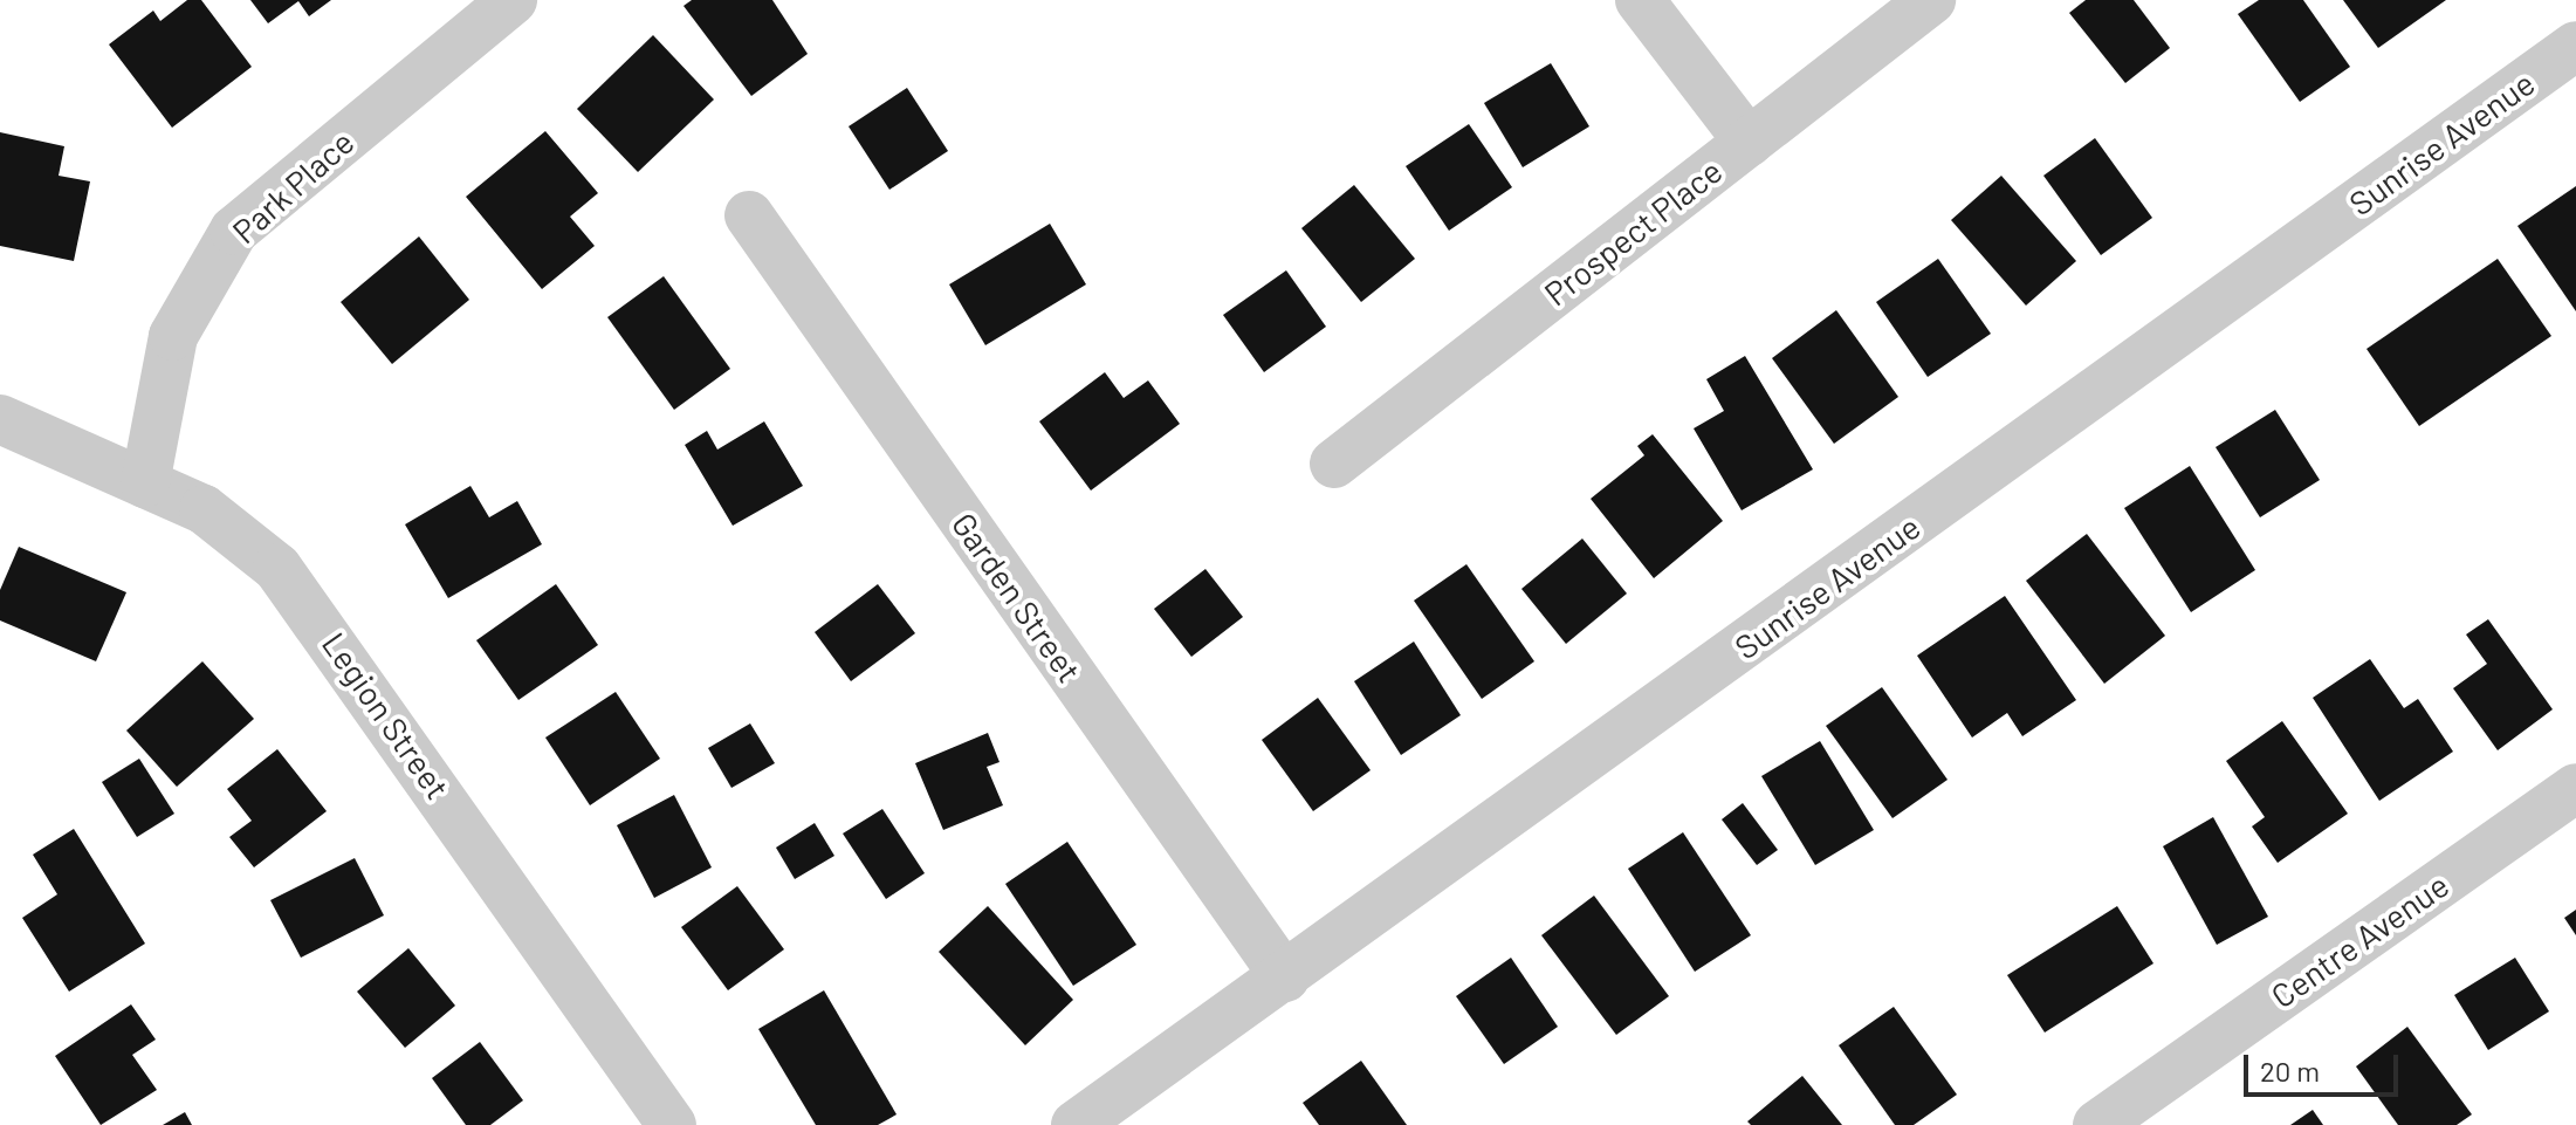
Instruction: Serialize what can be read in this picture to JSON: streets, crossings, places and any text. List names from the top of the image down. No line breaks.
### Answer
{"streets":{"street":["Sunrise Avenue","Park Place","Prospect Place","Garden Street","Legion Street","Centre Avenue"]},"crossings":[["Sunrise Avenue","Garden Street"],["Park Place","Legion Street"]],"scale_bar":"20 m"}
